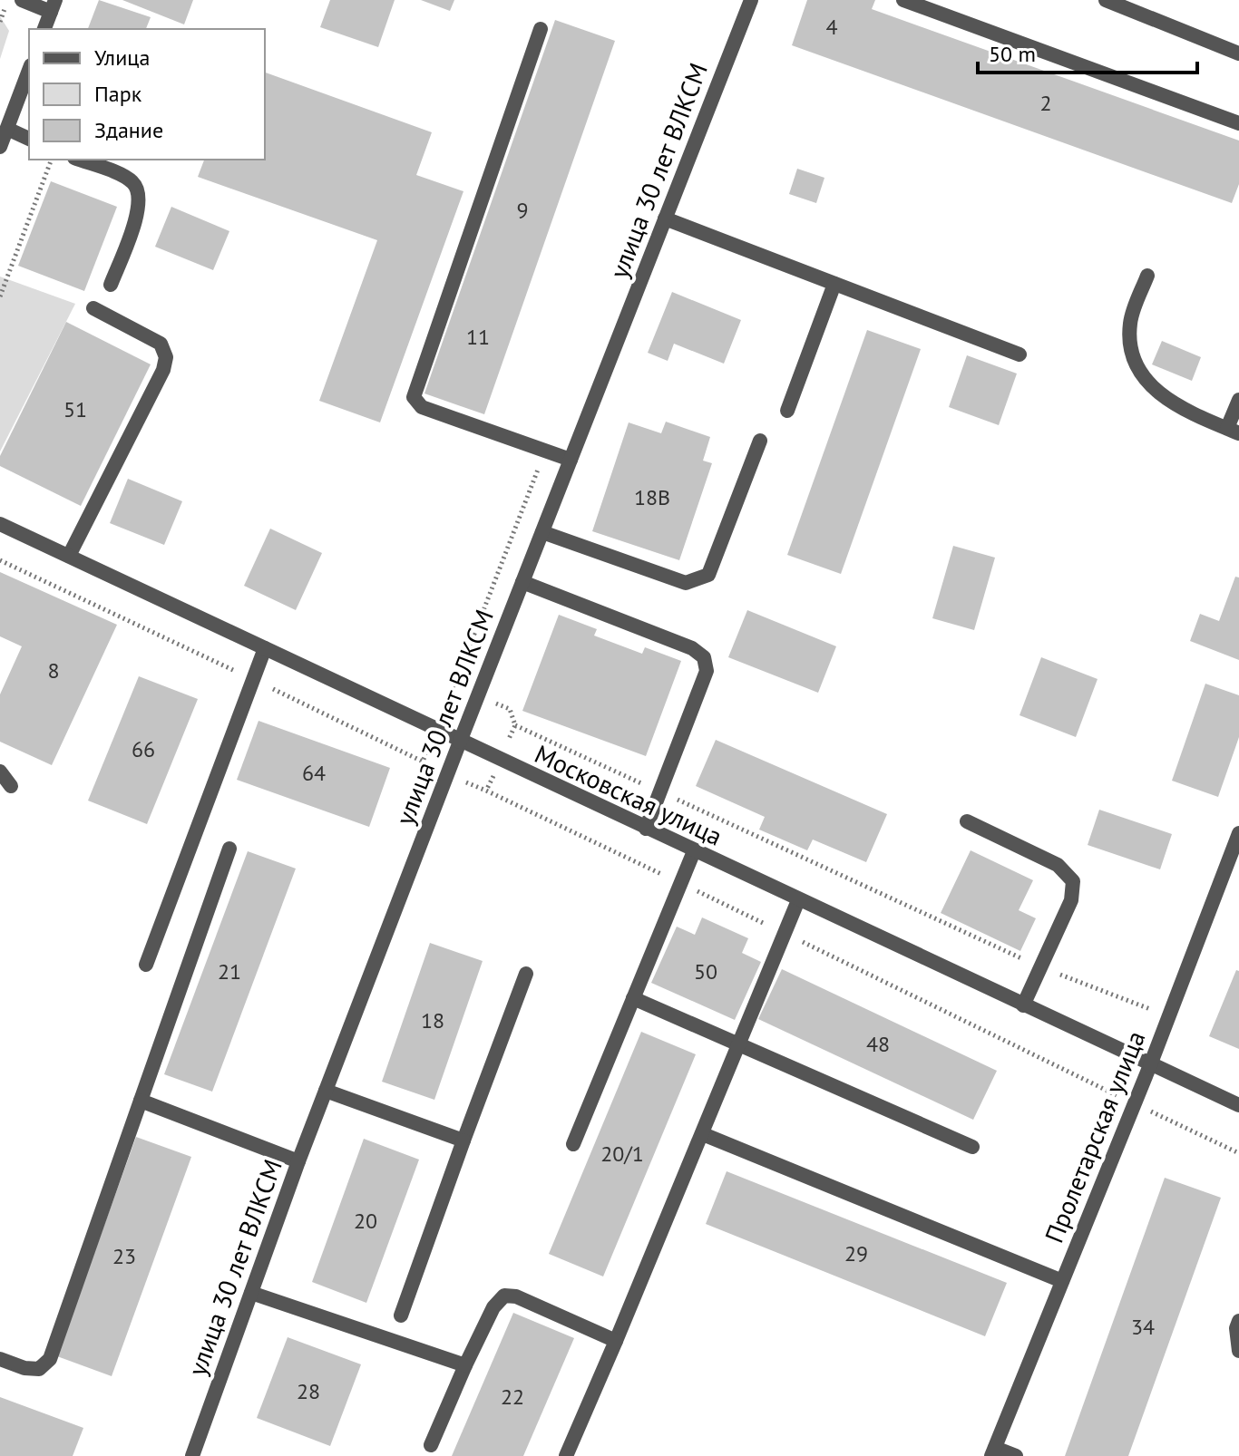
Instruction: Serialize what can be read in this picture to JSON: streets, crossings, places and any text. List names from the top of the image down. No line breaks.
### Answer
{"streets":{"street":["улица 30 лет ВЛКСМ","Московская улица","Пролетарская улица"]},"crossings":[["улица 30 лет ВЛКСМ","Московская улица"],["Московская улица","Пролетарская улица"]],"house_numbers":["4","2","9","11","51","18В","8","66","64","21","50","18","48","20/1","20","29","23","34","28","22"],"legend":["Улица","Парк","Здание"],"scale_bar":"50 m"}
